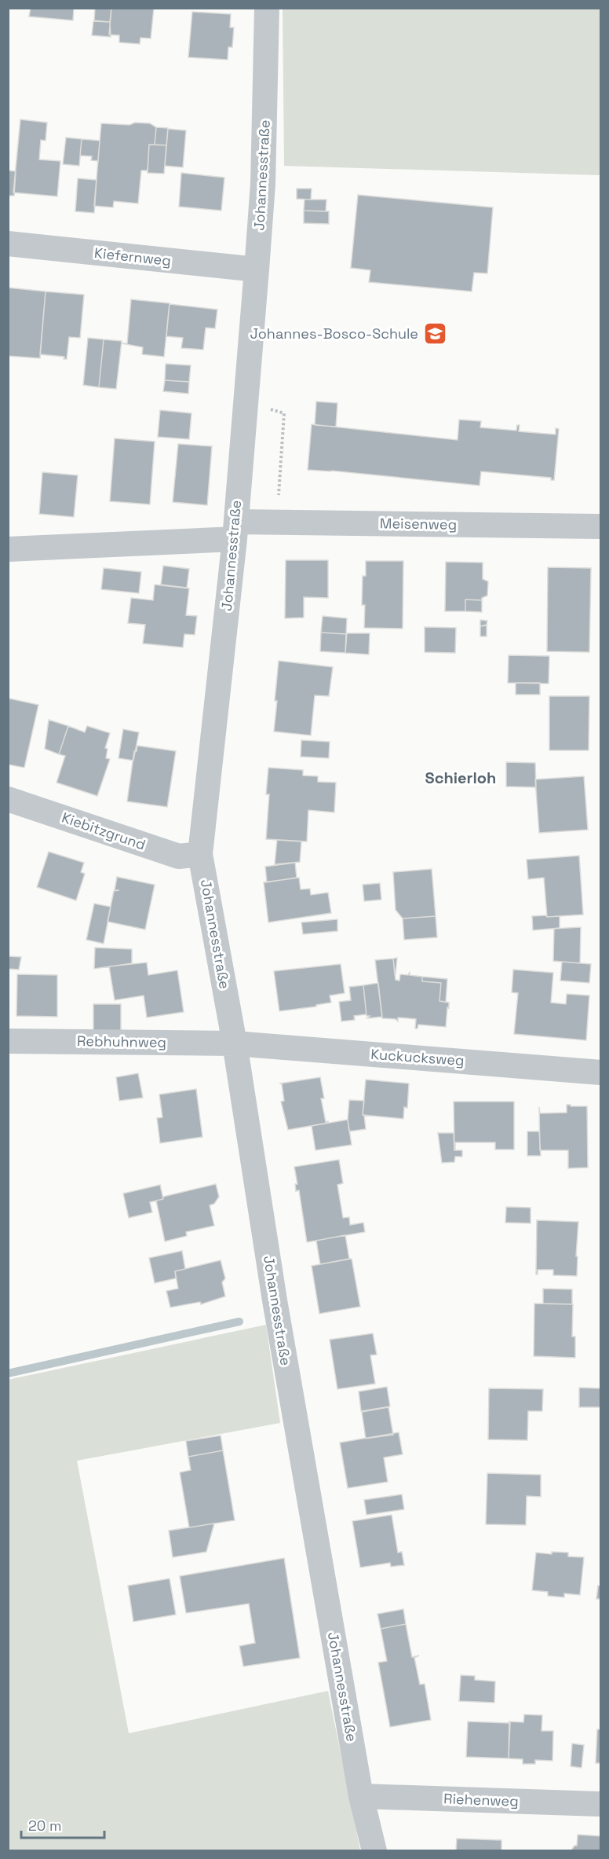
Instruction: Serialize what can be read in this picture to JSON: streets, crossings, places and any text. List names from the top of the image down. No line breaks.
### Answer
{"streets":{"street":["Johannesstraße","Kiefernweg","Meisenweg","Kiebitzgrund","Rebhuhnweg","Kuckucksweg","Riehenweg"]},"crossings":[["Johannesstraße","Kiefernweg"],["Johannesstraße","Meisenweg"],["Johannesstraße","Kiebitzgrund"],["Johannesstraße","Rebhuhnweg"],["Johannesstraße","Kuckucksweg"],["Johannesstraße","Riehenweg"],["Rebhuhnweg","Kuckucksweg"]],"districts":["Schierloh"],"places":{"school or university":["Johannes-Bosco-Schule"]},"scale_bar":"20 m"}
